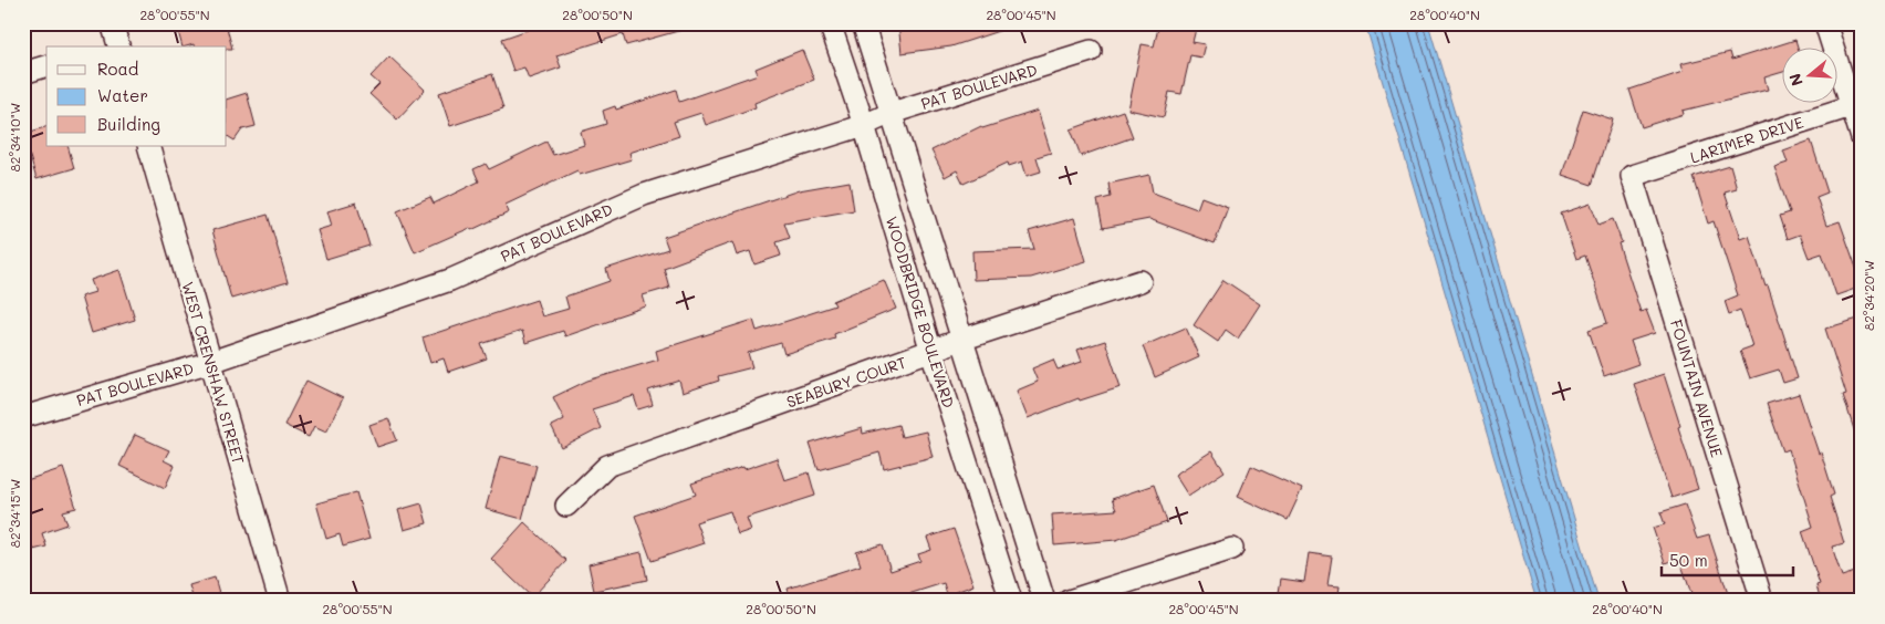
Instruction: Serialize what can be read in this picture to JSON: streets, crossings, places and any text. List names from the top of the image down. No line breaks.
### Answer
{"streets":{"street":["PAT BOULEVARD","LARIMER DRIVE","WOODBRIDGE BOULEVARD","WEST CRENSHAW STREET","SEABURY COURT","FOUNTAIN AVENUE"]},"crossings":[["PAT BOULEVARD","WOODBRIDGE BOULEVARD"],["PAT BOULEVARD","WEST CRENSHAW STREET"],["LARIMER DRIVE","FOUNTAIN AVENUE"],["WOODBRIDGE BOULEVARD","SEABURY COURT"]],"legend":["Road","Water","Building"],"scale_bar":"50 m","north":"left","coordinates":["28°00'55\"N","28°00'50\"N","28°00'45\"N","28°00'40\"N","82°34'10\"W","82°34'20\"W","82°34'15\"W"]}
